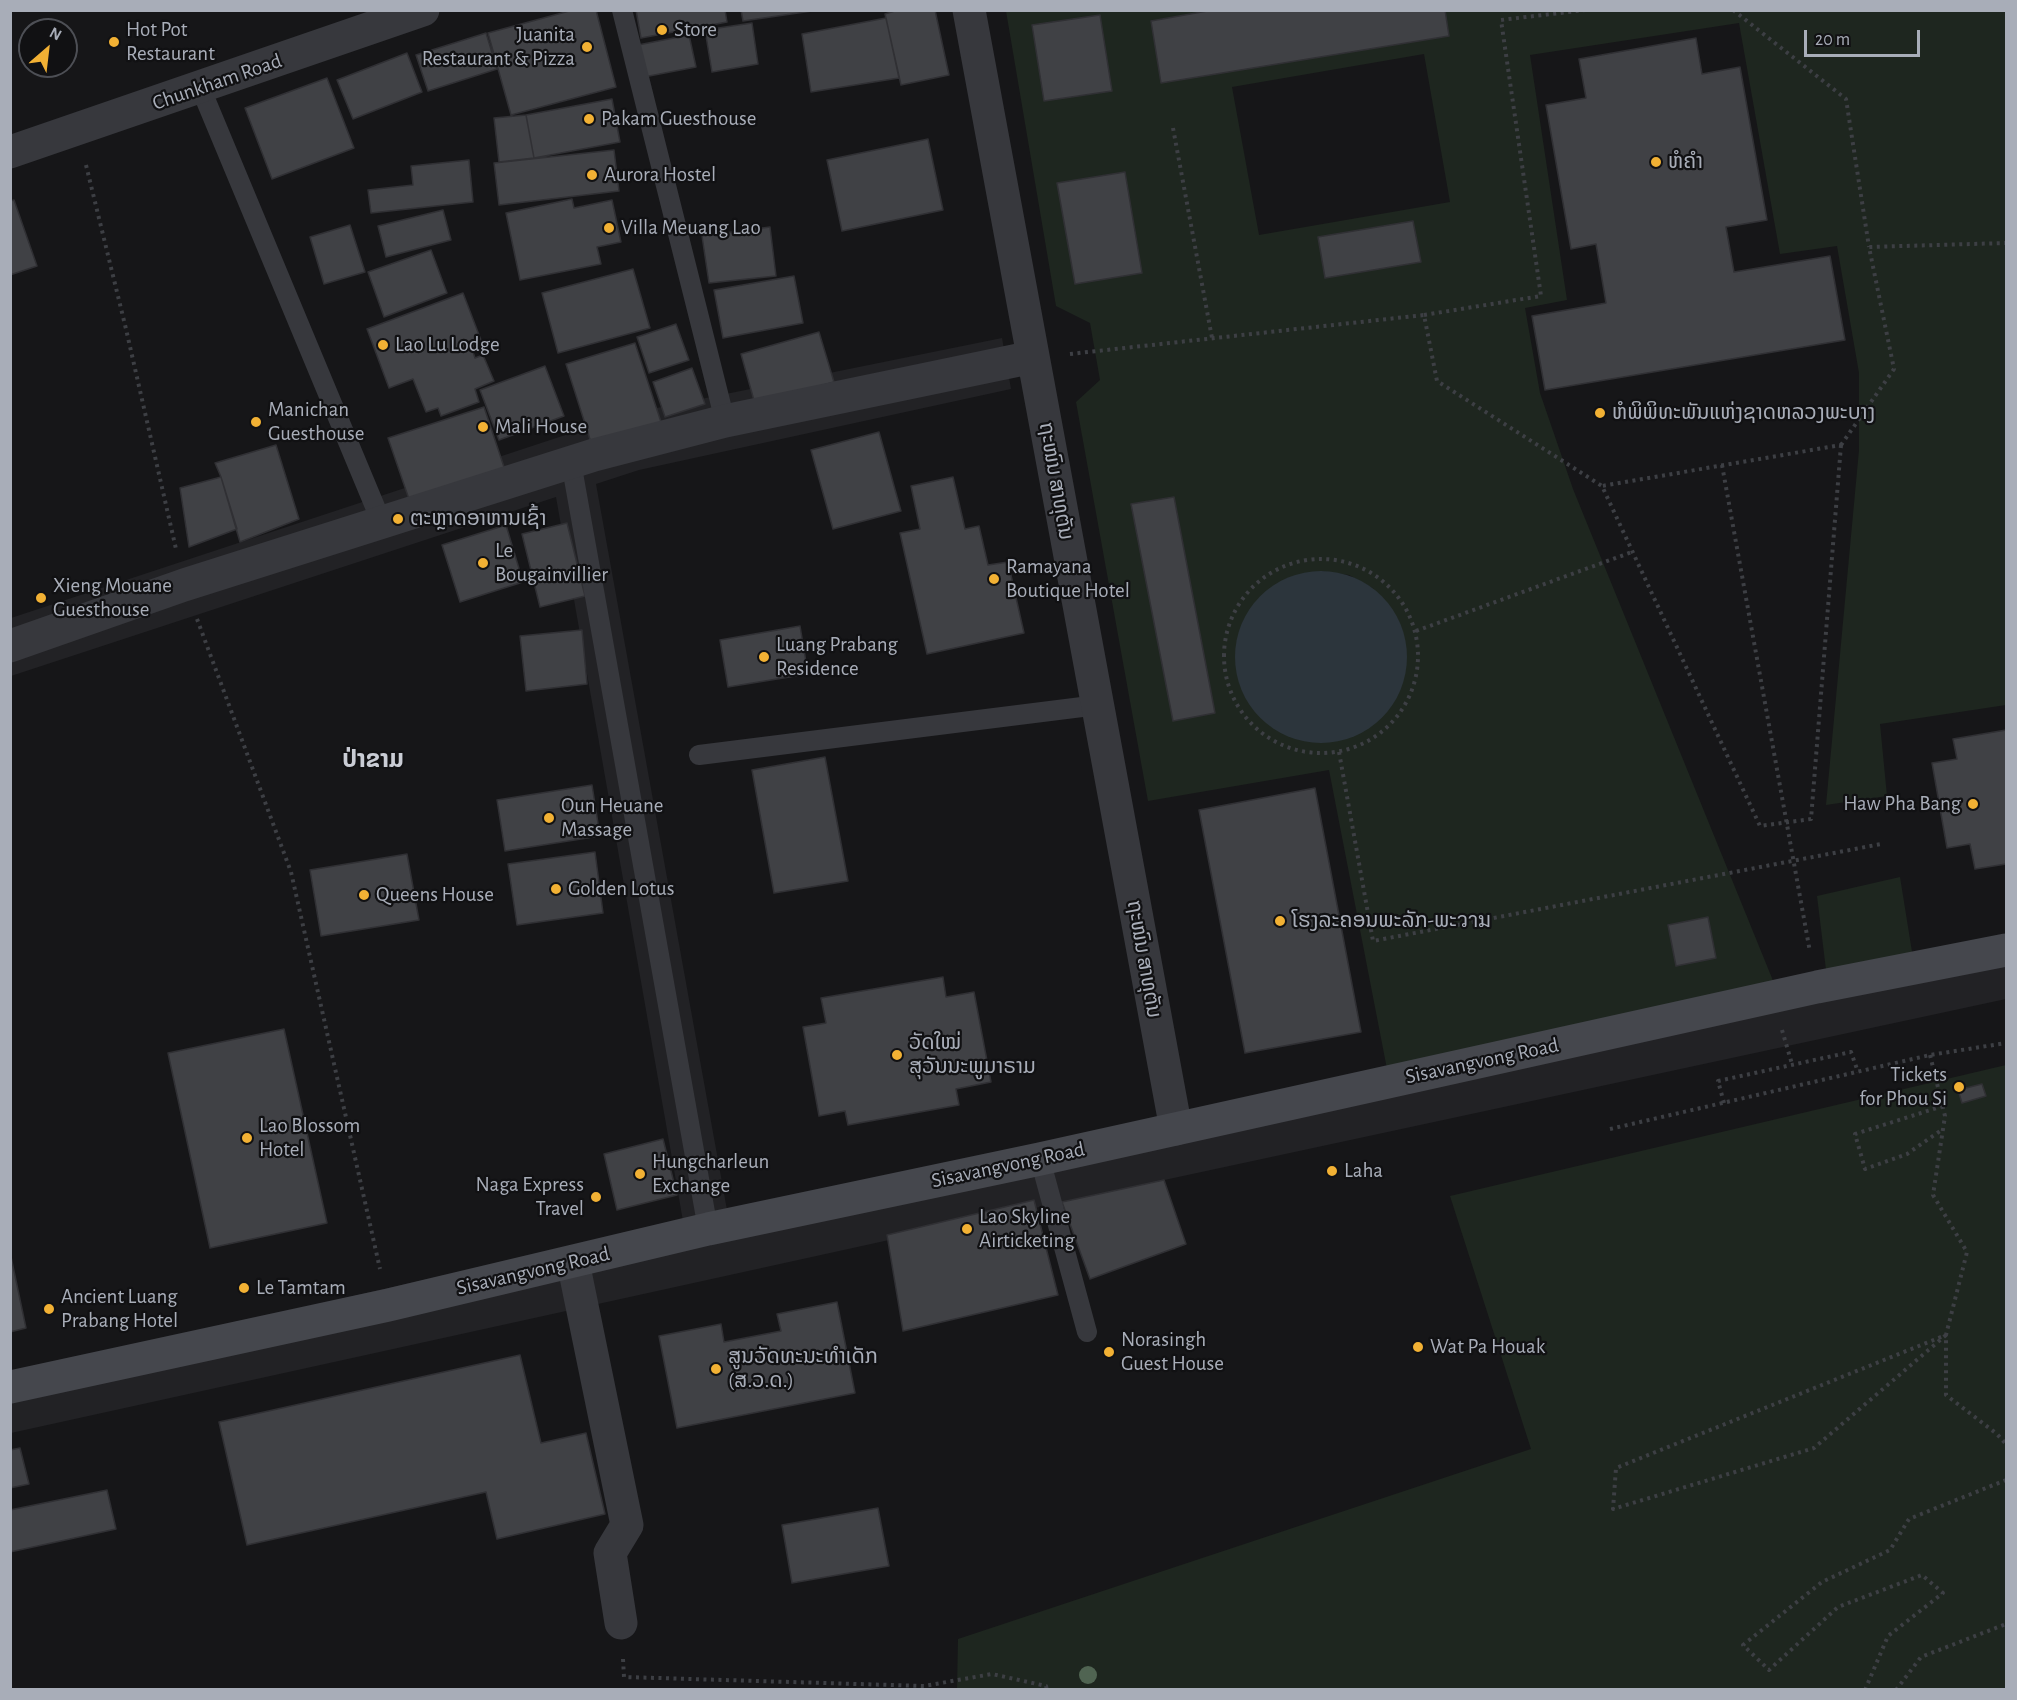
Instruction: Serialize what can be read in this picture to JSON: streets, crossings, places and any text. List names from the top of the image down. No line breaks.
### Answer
{"streets":{"main road":["Sisavangvong Road"],"street":["Chunkham Road","ຖະໜົນ ສາທຸຕັນ"]},"crossings":[["ຖະໜົນ ສາທຸຕັນ","Sisavangvong Road"]],"districts":["ປ່າຂາມ"],"places":["Store","Hot Pot Restaurant","Juanita Restaurant & Pizza","Pakam Guesthouse","ຫໍຄຳ","Aurora Hostel","Villa Meuang Lao","Lao Lu Lodge","ຫໍພິພິທະພັນແຫ່ງຊາດຫລວງພະບາງ","Manichan Guesthouse","Mali House","ຕະຫຼາດອາຫານເຊົ້າ","Le Bougainvillier","Ramayana Boutique Hotel","Xieng Mouane Guesthouse","Luang Prabang Residence","Haw Pha Bang","Oun Heuane Massage","Golden Lotus","Queens House","ໂຮງລະຄອນພະລັກ-ພະวาม","ວັດໃໝ່ ສຸວັນນະພູມາຣາມ","Tickets for Phou Si","Lao Blossom Hotel","Laha","Hungcharleun Exchange","Naga Express Travel","Lao Skyline Airticketing","Le Tamtam","Ancient Luang Prabang Hotel","Wat Pa Houak","Norasingh Guest House","ສູນວັດທະນະທຳເດັກ (ສ.ວ.ດ.)"],"scale_bar":"20 m","north":"top right"}
